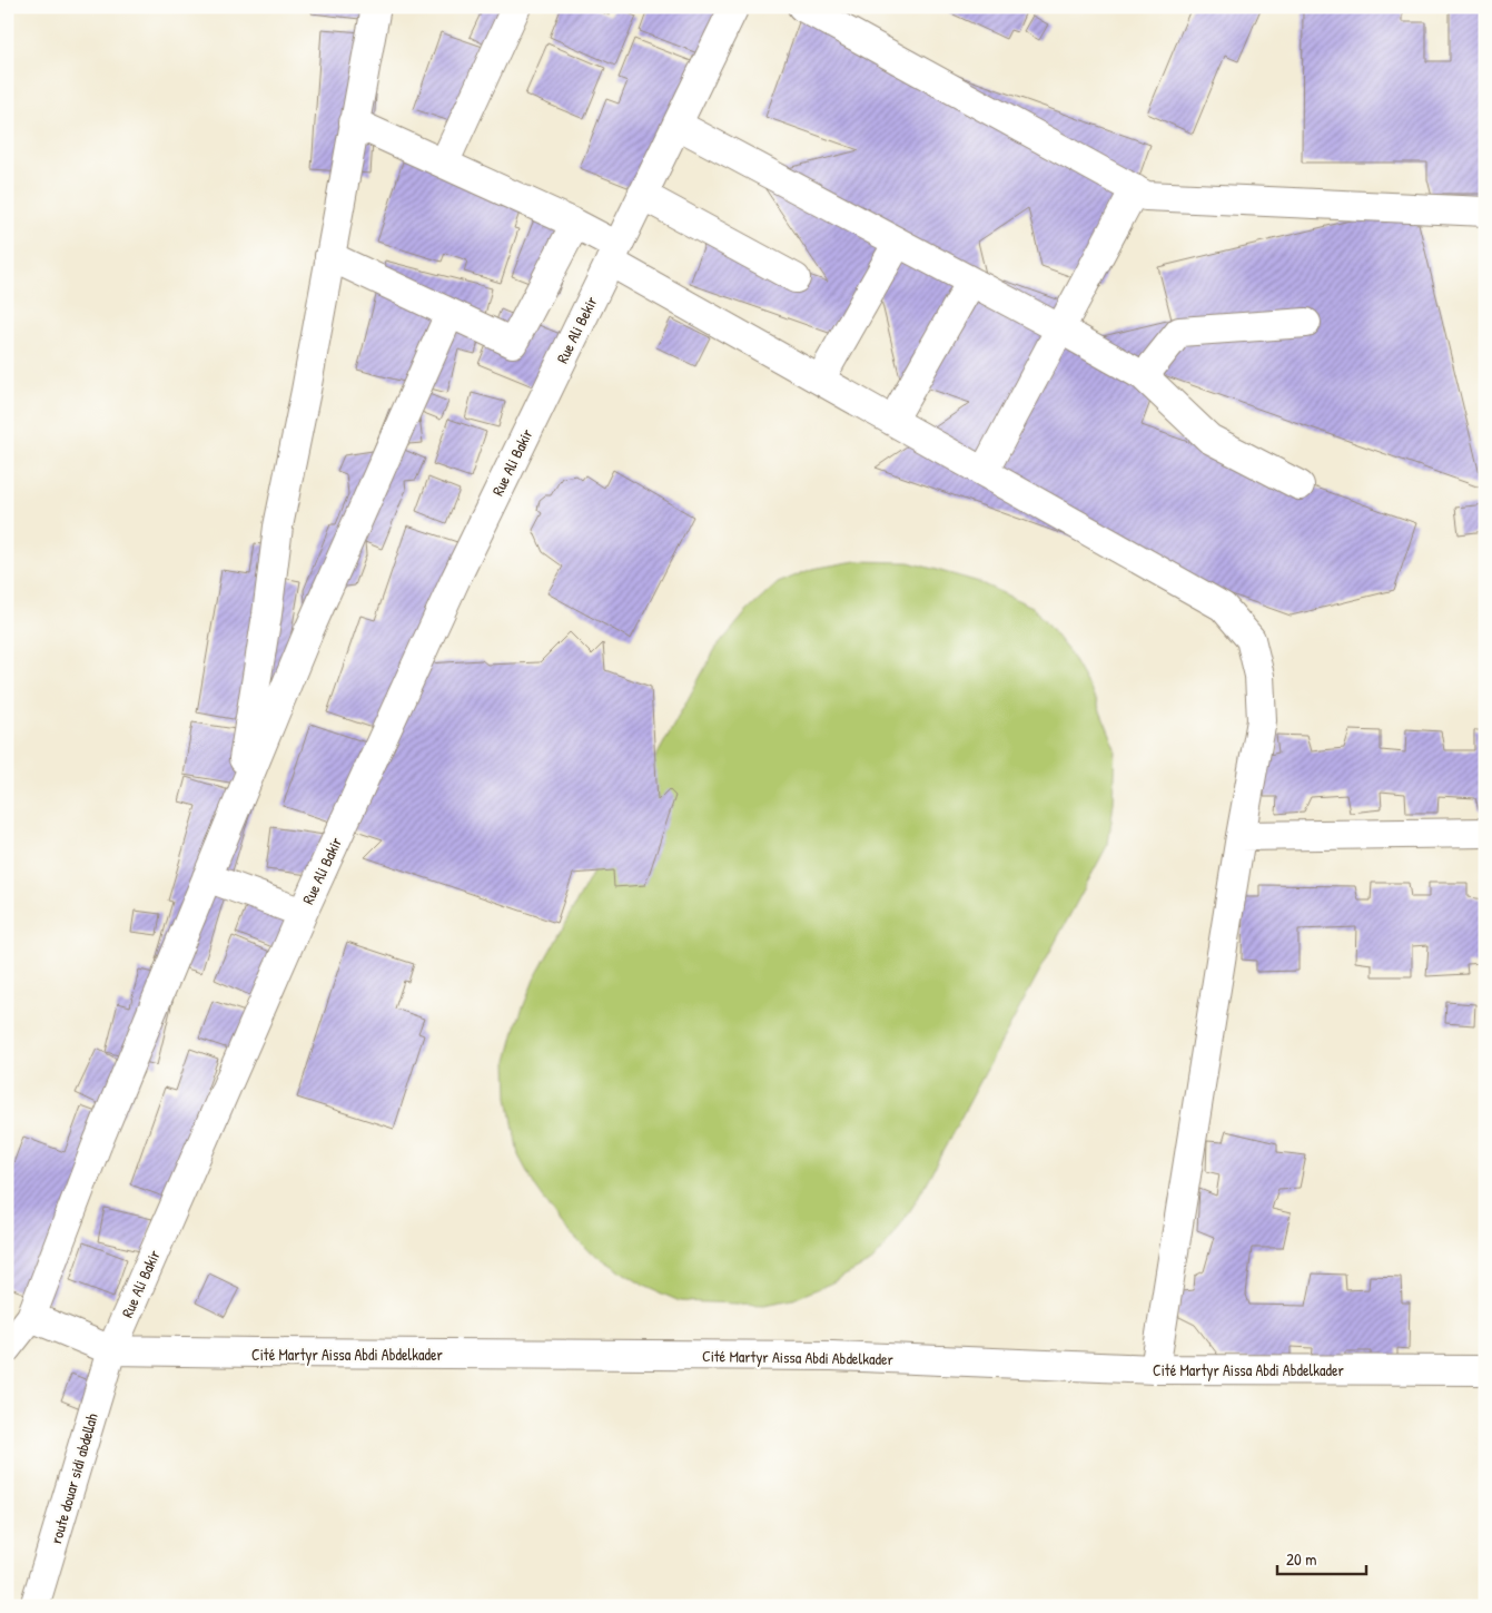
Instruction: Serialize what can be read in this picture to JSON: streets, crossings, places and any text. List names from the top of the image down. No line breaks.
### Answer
{"streets":{"street":["Rue Ali Bekir","Rue Ali Bakir","Cité Martyr Aissa Abdi Abdelkader","route douar sidi abdellah"]},"crossings":[["Rue Ali Bekir","Rue Ali Bakir"],["Rue Ali Bakir","Cité Martyr Aissa Abdi Abdelkader"],["Rue Ali Bakir","route douar sidi abdellah"],["Cité Martyr Aissa Abdi Abdelkader","route douar sidi abdellah"]],"scale_bar":"20 m"}
